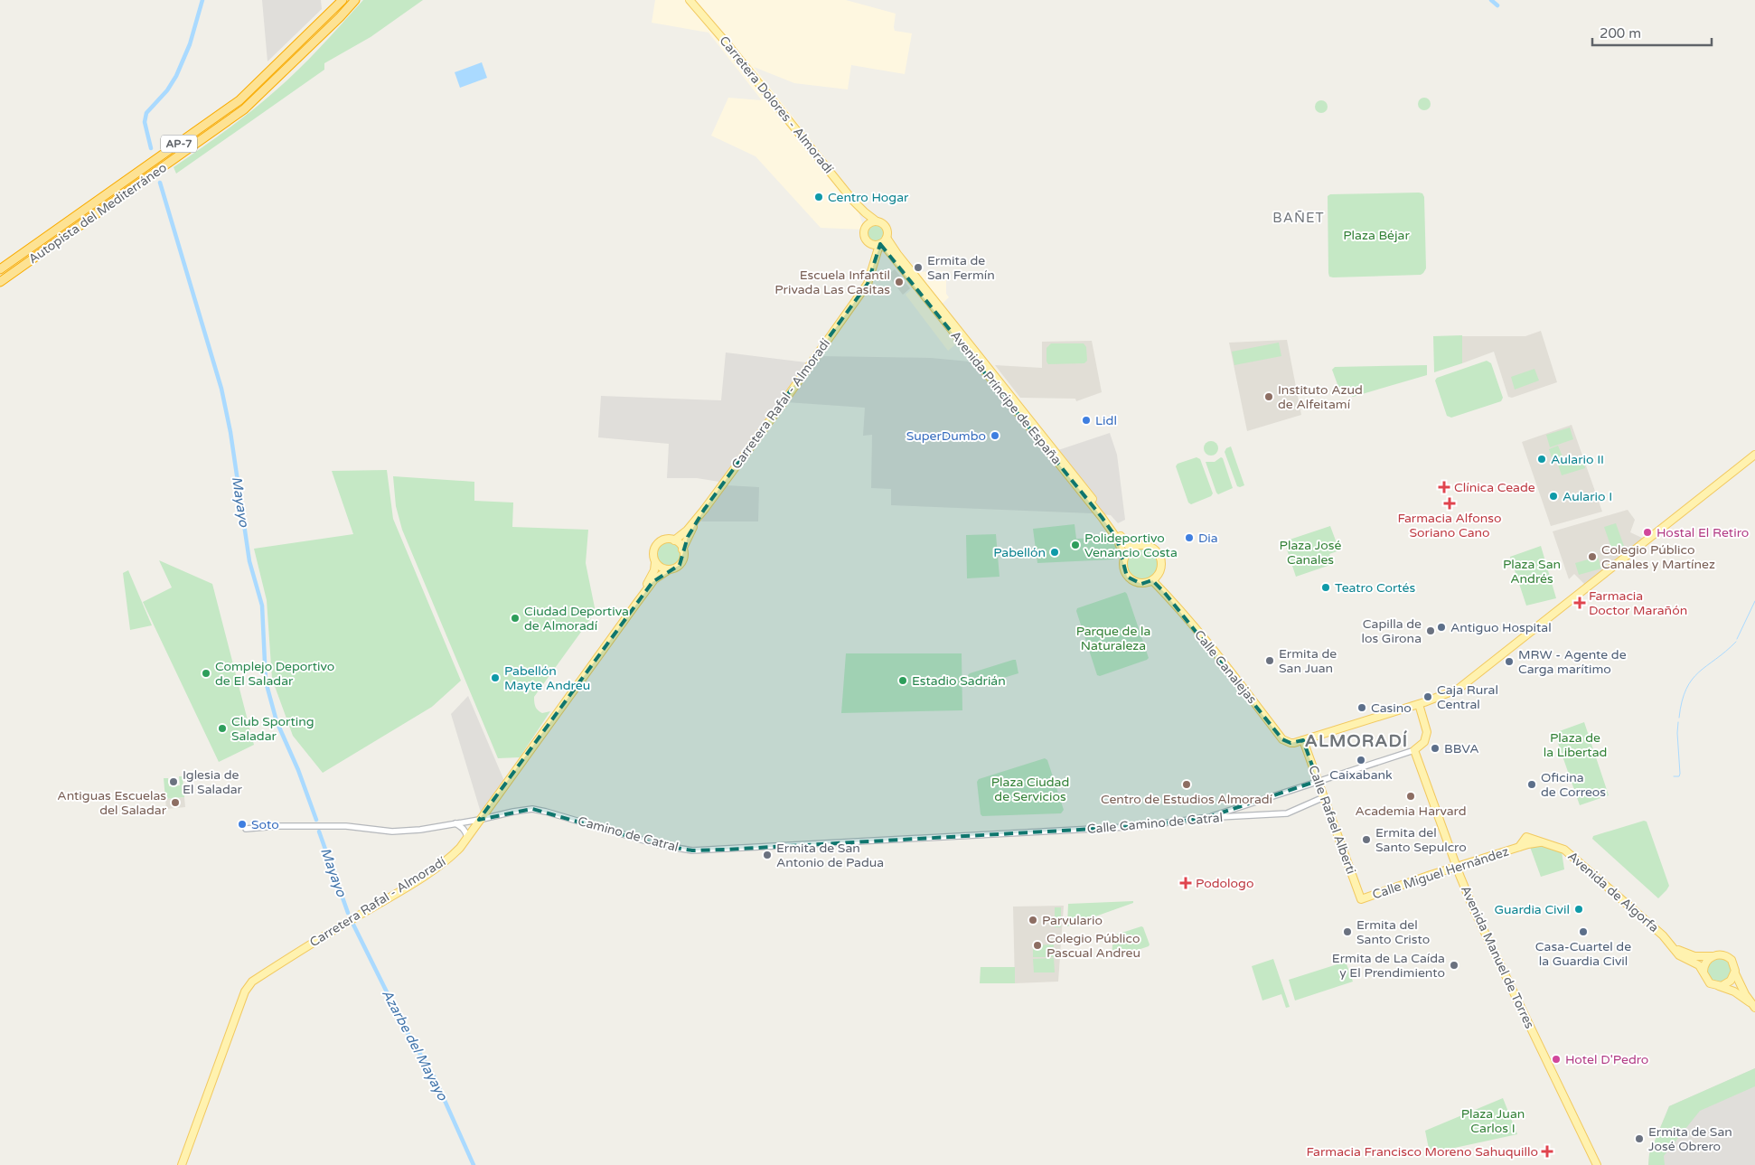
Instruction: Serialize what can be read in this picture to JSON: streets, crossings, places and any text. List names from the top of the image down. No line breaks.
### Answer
{"streets":{"highway":["AP-7","Autopista del Mediterráneo"],"main road":["Carretera Dolores - Almoradí","Avenida Príncipe de España","Carretera Rafal - Almoradí","Calle Canalejas","Calle Rafael Alberti","Calle Miguel Hernández","Avenida de Algorfa","Avenida Manuel de Torres"],"street":["Calle Camino de Catral","Camino de Catral"]},"crossings":[["Avenida Príncipe de España","Carretera Rafal - Almoradí"],["Avenida Príncipe de España","Calle Canalejas"],["Carretera Rafal - Almoradí","Camino de Catral"],["Calle Canalejas","Calle Rafael Alberti"],["Calle Rafael Alberti","Calle Camino de Catral"],["Calle Rafael Alberti","Calle Miguel Hernández"],["Calle Camino de Catral","Camino de Catral"],["Calle Miguel Hernández","Avenida de Algorfa"],["Calle Miguel Hernández","Avenida Manuel de Torres"]],"districts":["BAÑET","ALMORADÍ"],"water":["Mayayo","Azarbe del Mayayo"],"parks":["Plaza Béjar","Plaza José Canales","Plaza San Andrés","Parque de la Naturaleza","Plaza de la Libertad","Plaza Ciudad de Servicios","Plaza Juan Carlos I"],"places":{"other":["Centro Hogar","Ermita de San Fermín","Escuela Infantil Privada Las Casitas","Instituto Azud de Alfeitamí","Lidl","SuperDumbo","Aulario II","Aulario I","Hostal El Retiro","Dia","Polideportivo Venancio Costa","Pabellón","Colegio Público Canales y Martínez","Teatro Cortés","Ciudad Deportiva de Almoradí","Antiguo Hospital","Capilla de los Girona","Ermita de San Juan","MRW - Agente de Carga marítimo","Complejo Deportivo de El Saladar","Pabellón Mayte Andreu","Estadio Sadrián","Caja Rural Central","Casino","Club Sporting Saladar","BBVA","Caixabank","Iglesia de El Saladar","Centro de Estudios Almoradí","Oficina de Correos","Academia Harvard","Antiguas Escuelas del Saladar","Soto","Ermita del Santo Sepulcro","Ermita de San Antonio de Padua","Guardia Civil","Parvulario","Ermita del Santo Cristo","Casa-Cuartel de la Guardia Civil","Colegio Público Pascual Andreu","Ermita de La Caída y El Prendimiento","Hotel D'Pedro","Ermita de San José Obrero"],"health":["Clínica Ceade","Farmacia Alfonso Soriano Cano","Farmacia Doctor Marañón","Podologo","Farmacia Francisco Moreno Sahuquillo"]},"scale_bar":"200 m"}
